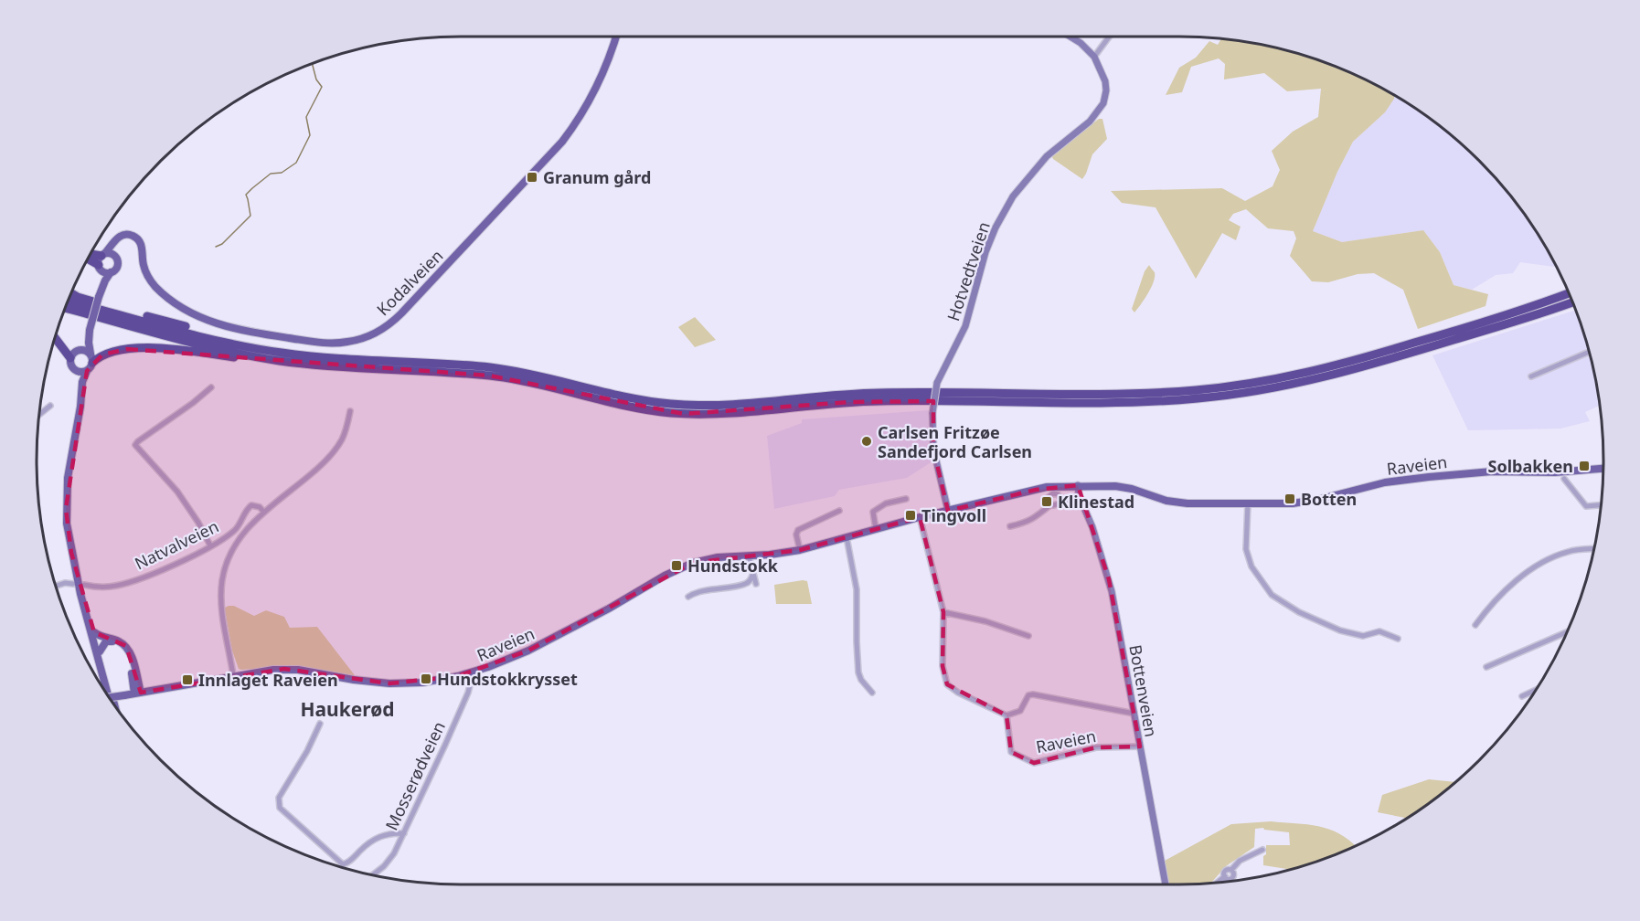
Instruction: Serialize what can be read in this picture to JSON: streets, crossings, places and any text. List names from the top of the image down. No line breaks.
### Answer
{"streets":{"main road":["Hotvedtveien","Kodalveien","Raveien","Bottenveien"],"street":["Natvalveien","Mosserødveien"]},"crossings":[["Hotvedtveien","Raveien"],["Raveien","Bottenveien"],["Raveien","Mosserødveien"]],"districts":["Haukerød"],"places":{"transit":["Granum gård","Solbakken","Botten","Klinestad","Tingvoll","Hundstokk","Hundstokkrysset","Innlaget Raveien"],"other":["Carlsen Fritzøe Sandefjord Carlsen"]}}
